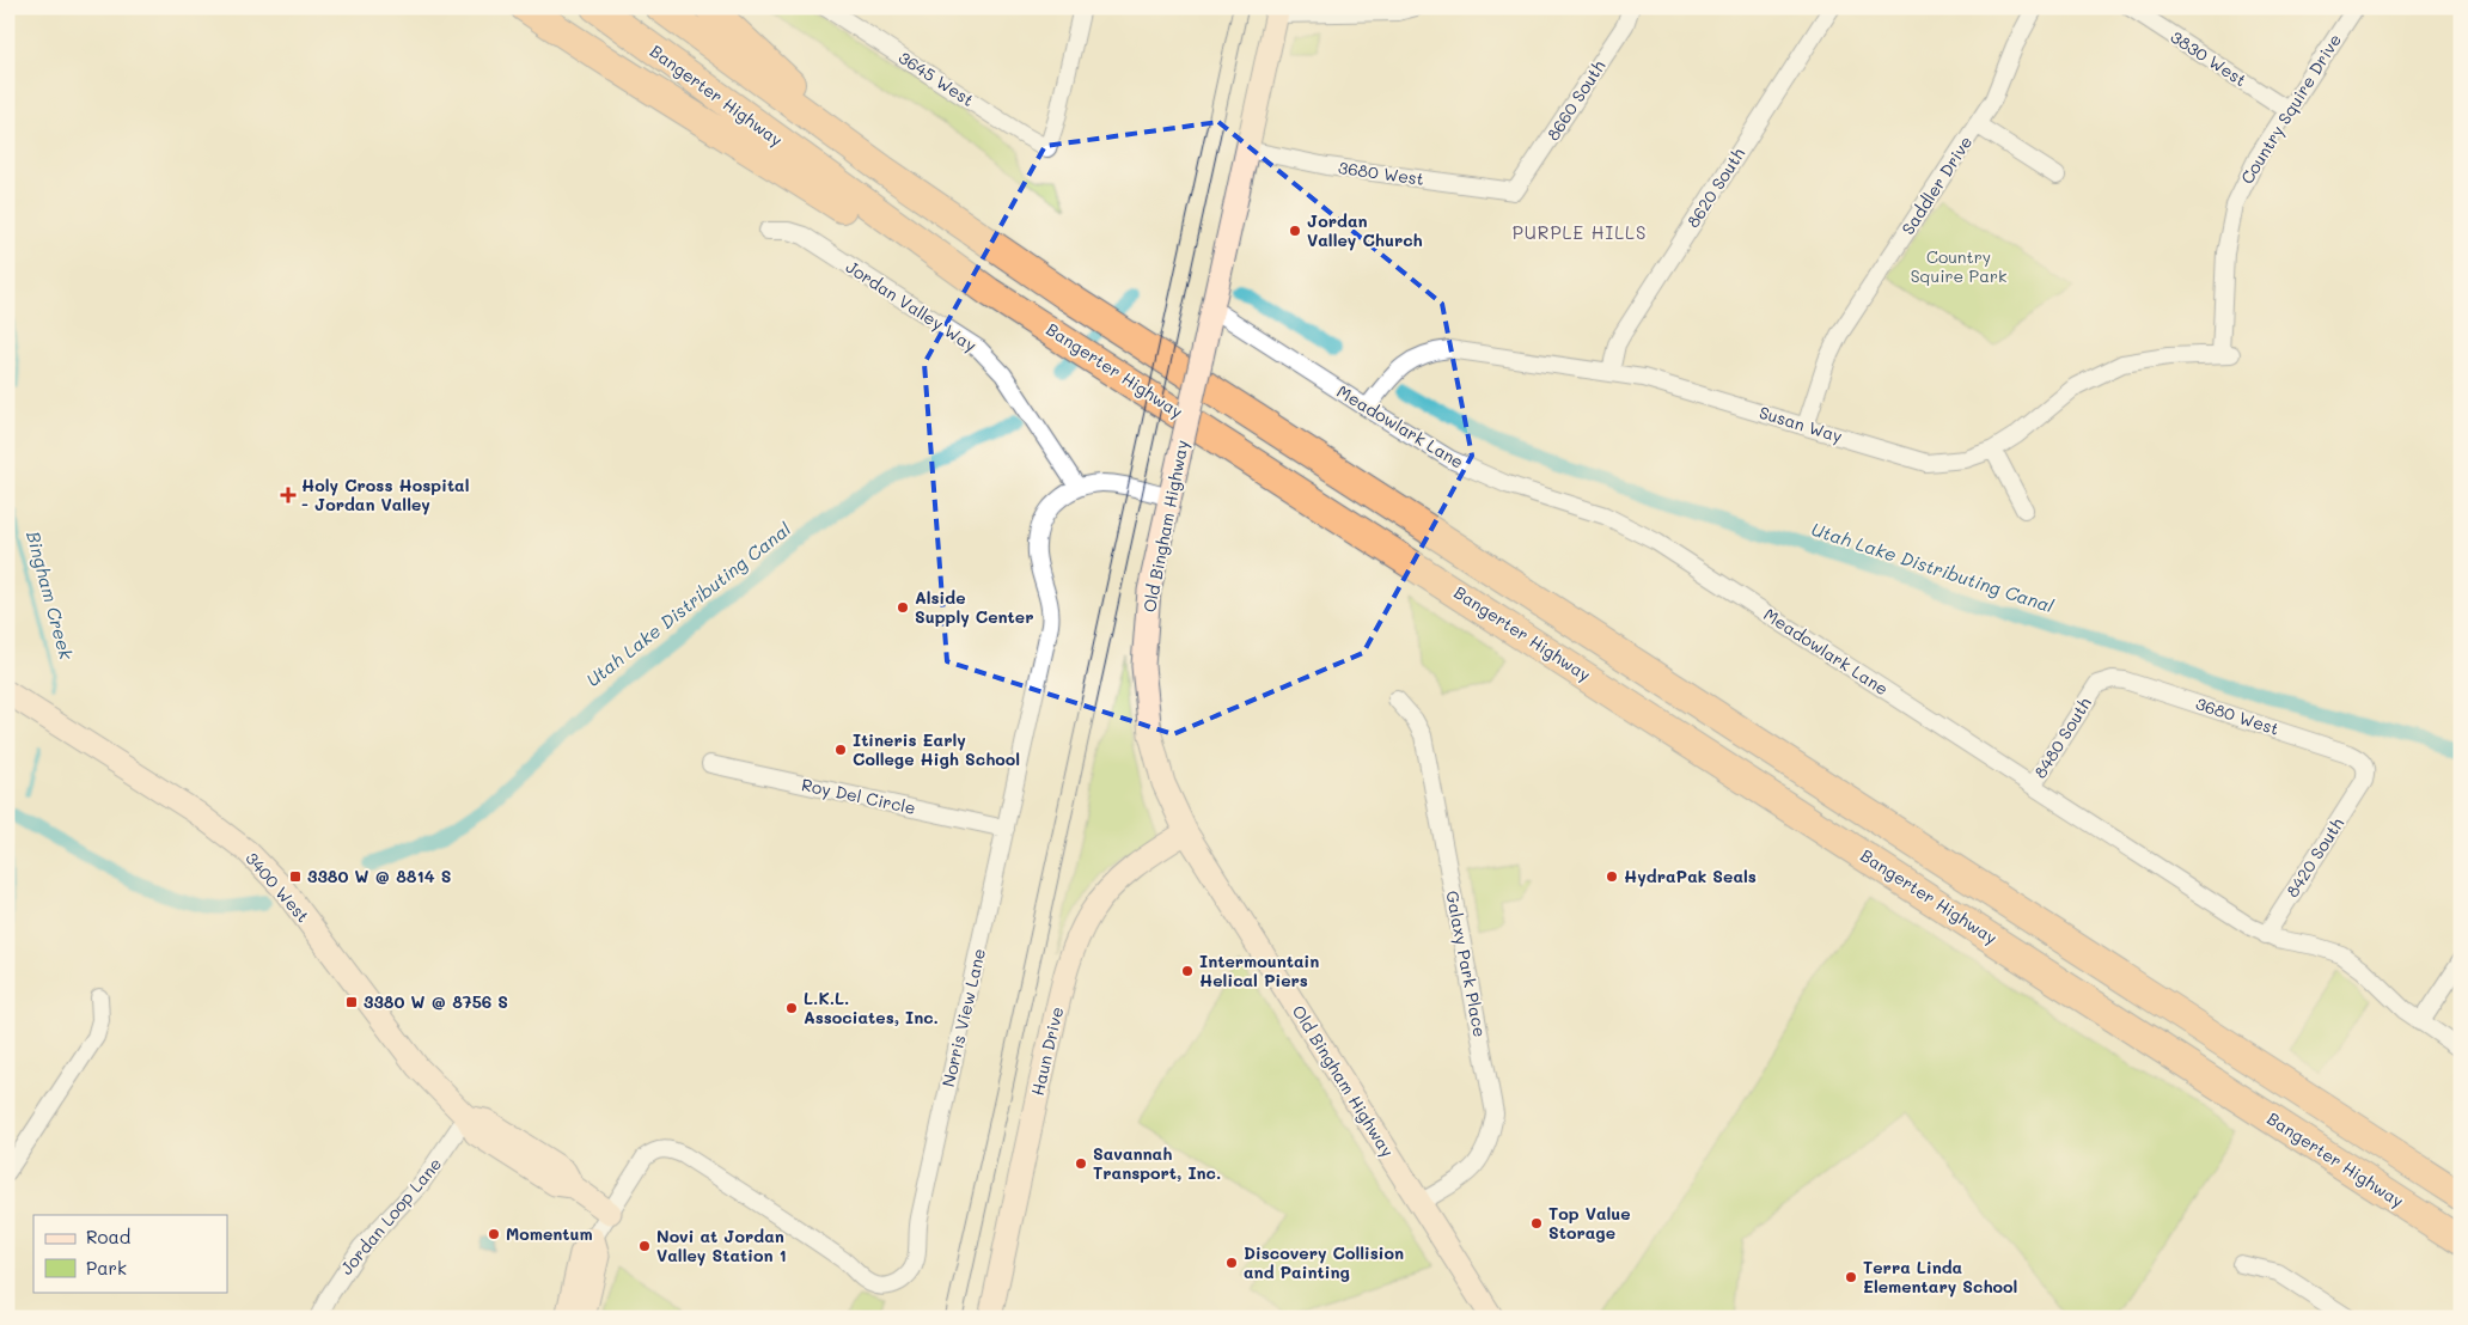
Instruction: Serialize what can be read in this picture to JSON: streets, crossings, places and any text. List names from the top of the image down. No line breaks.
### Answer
{"streets":{"highway":["Bangerter Highway"],"street":["3830 West","3645 West","8660 South","Country Squire Drive","3680 West","Saddler Drive","8620 South","Jordan Valley Way","Susan Way","Meadowlark Lane","Old Bingham Highway","8480 South","Roy Del Circle","8420 South","3400 West","Galaxy Park Place","Norris View Lane","Haun Drive","Jordan Loop Lane"]},"crossings":[["3830 West","Country Squire Drive"],["8660 South","3680 West"],["Country Squire Drive","Susan Way"],["3680 West","Old Bingham Highway"],["3680 West","8480 South"],["3680 West","8420 South"],["Saddler Drive","Susan Way"],["8620 South","Susan Way"],["Jordan Valley Way","Norris View Lane"],["Susan Way","Meadowlark Lane"],["Meadowlark Lane","Old Bingham Highway"],["Meadowlark Lane","8480 South"],["Meadowlark Lane","8420 South"],["Old Bingham Highway","Galaxy Park Place"],["Old Bingham Highway","Haun Drive"],["Roy Del Circle","Norris View Lane"],["3400 West","Norris View Lane"],["3400 West","Jordan Loop Lane"]],"districts":["PURPLE HILLS"],"water":["Utah Lake Distributing Canal","Bingham Creek"],"parks":["Country Squire Park"],"places":{"other":["Jordan Valley Church","Alside Supply Center","Itineris Early College High School","HydraPak Seals","Intermountain Helical Piers","L.K.L. Associates, Inc.","Savannah Transport, Inc.","Top Value Storage","Momentum","Novi at Jordan Valley Station 1","Discovery Collision and Painting","Terra Linda Elementary School"],"health":["Holy Cross Hospital - Jordan Valley"],"transit":["3380 W @ 8814 S","3380 W @ 8756 S"]},"legend":["Road","Park"]}
